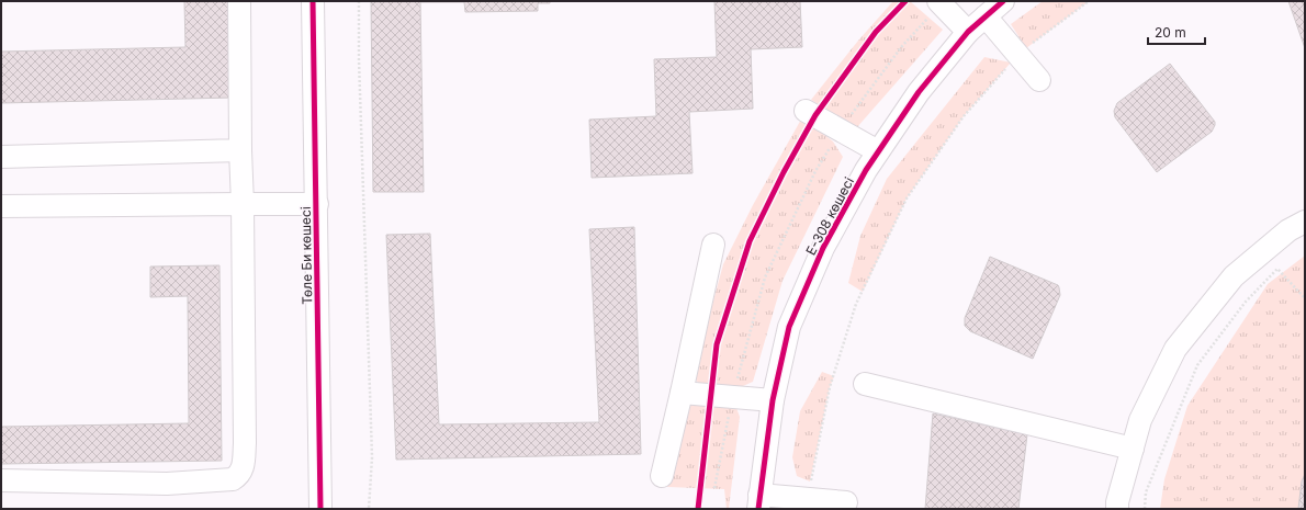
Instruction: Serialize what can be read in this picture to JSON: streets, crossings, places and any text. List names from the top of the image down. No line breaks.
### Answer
{"streets":{"street":["Е-308 көшесі","Төле Би көшесі"]},"scale_bar":"20 m"}
